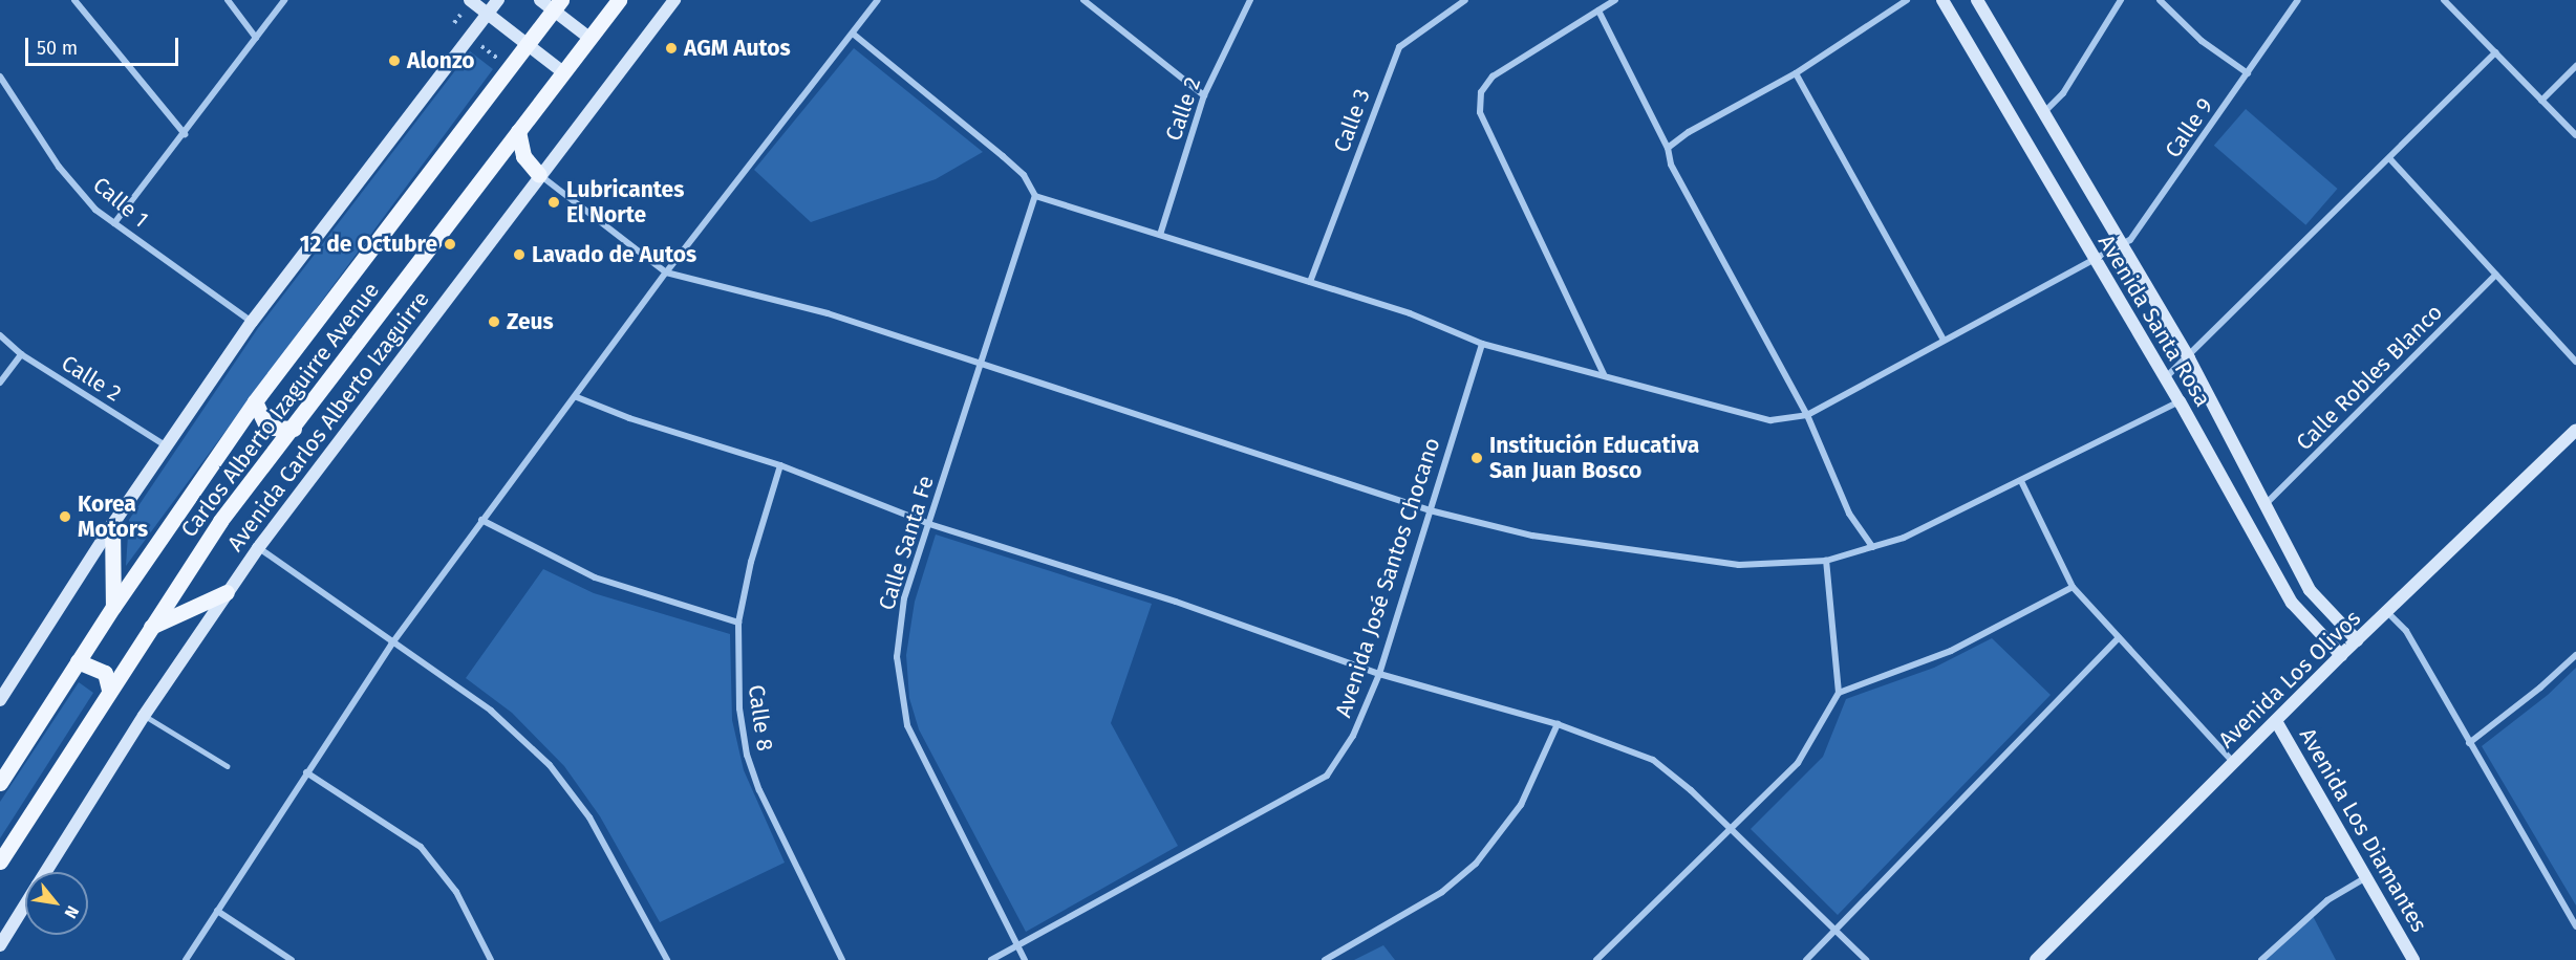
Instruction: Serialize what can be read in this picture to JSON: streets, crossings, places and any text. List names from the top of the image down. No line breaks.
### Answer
{"streets":{"main road":["Carlos Alberto Izaguirre Avenue"],"street":["Calle 2","Calle 3","Calle 9","Calle 1","Avenida Santa Rosa","Calle Robles Blanco","Avenida Carlos Alberto Izaguirre","Calle Santa Fe","Avenida José Santos Chocano","Avenida Los Olivos","Calle 8","Avenida Los Diamantes"]},"crossings":[["Calle 9","Avenida Santa Rosa"],["Avenida Santa Rosa","Calle Robles Blanco"],["Avenida Santa Rosa","Avenida Los Olivos"],["Calle Santa Fe","Avenida José Santos Chocano"],["Avenida Los Olivos","Avenida Los Diamantes"]],"places":["AGM Autos","Alonzo","Lubricantes El Norte","12 de Octubre","Lavado de Autos","Zeus","Institución Educativa San Juan Bosco","Korea Motors"],"scale_bar":"50 m","north":"bottom right"}
